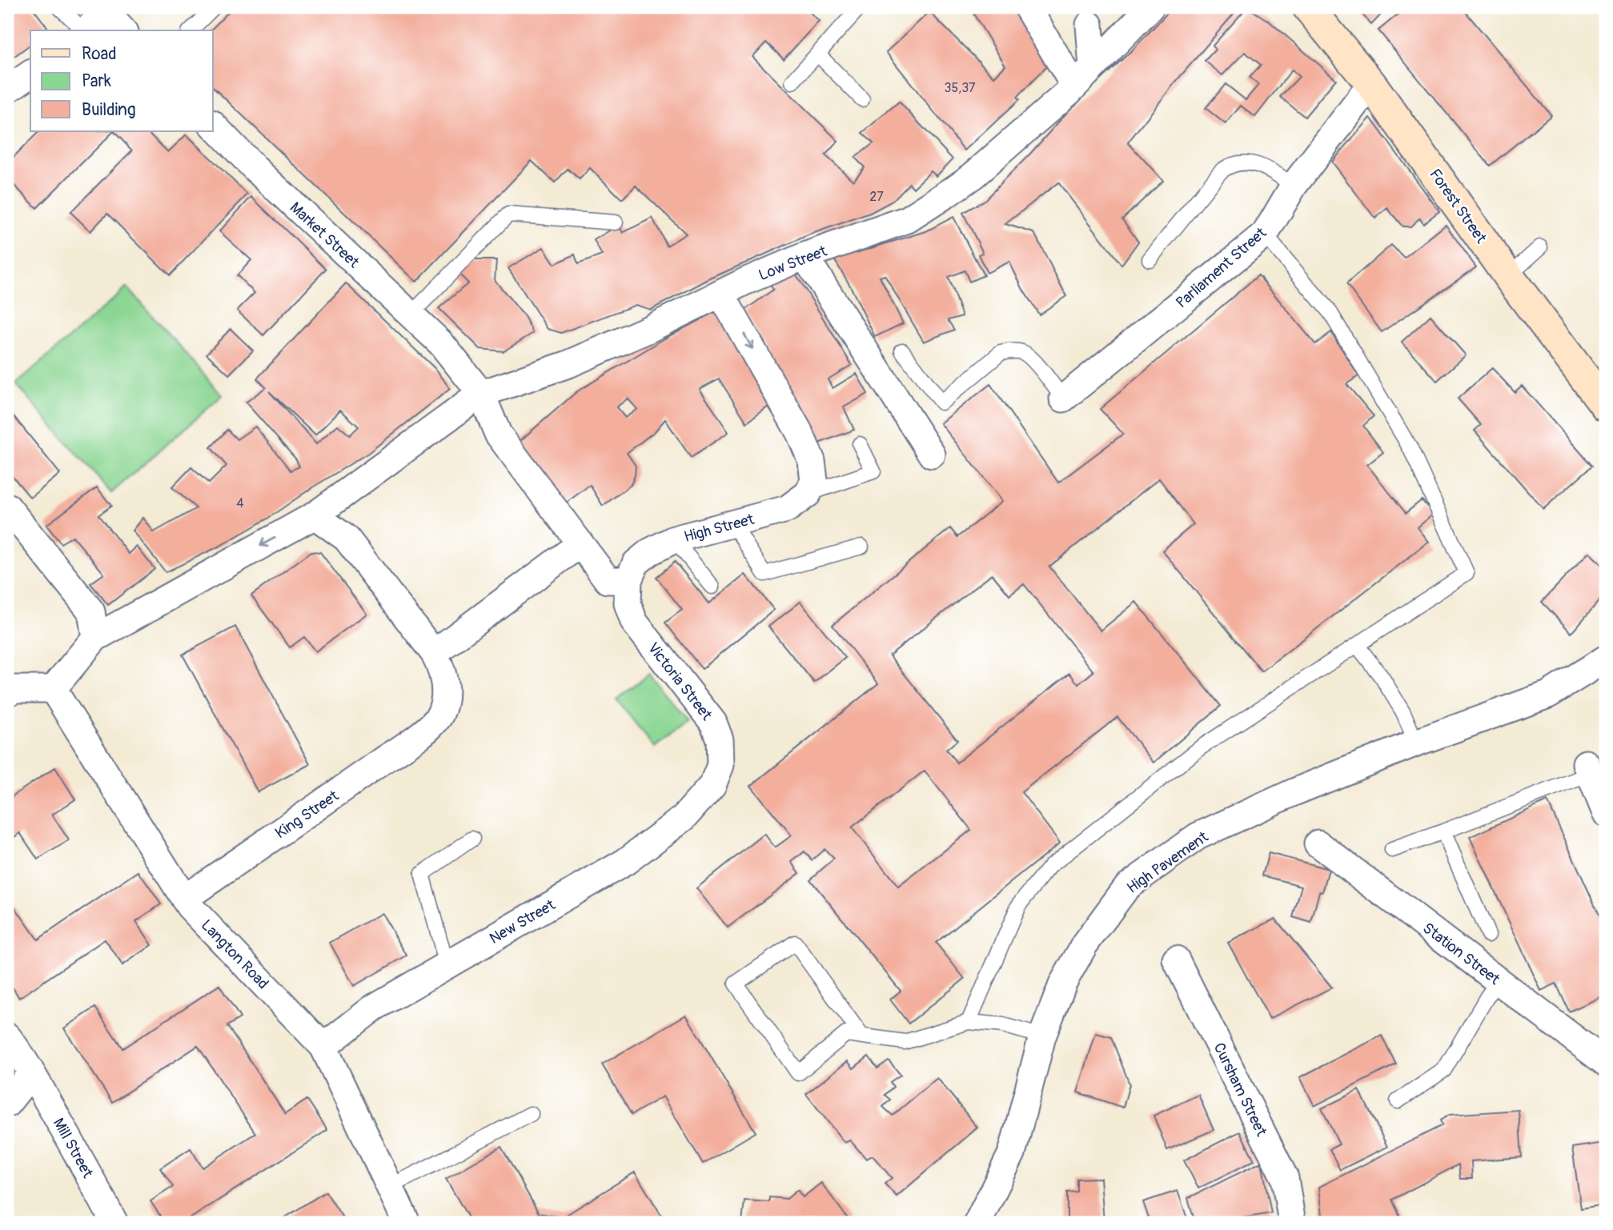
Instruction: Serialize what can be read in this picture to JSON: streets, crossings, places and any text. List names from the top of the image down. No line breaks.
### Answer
{"streets":{"street":["Forest Street","Market Street","Low Street","Parliament Street","High Street","Victoria Street","King Street","High Pavement","New Street","Station Street","Langton Road","Cursham Street","Mill Street"]},"crossings":[["Forest Street","Parliament Street"],["Market Street","Low Street"],["Market Street","High Street"],["Market Street","Victoria Street"],["High Street","Victoria Street"],["Victoria Street","New Street"],["King Street","Langton Road"],["New Street","Langton Road"]],"house_numbers":["35,37","27","4"],"legend":["Road","Park","Building"]}
